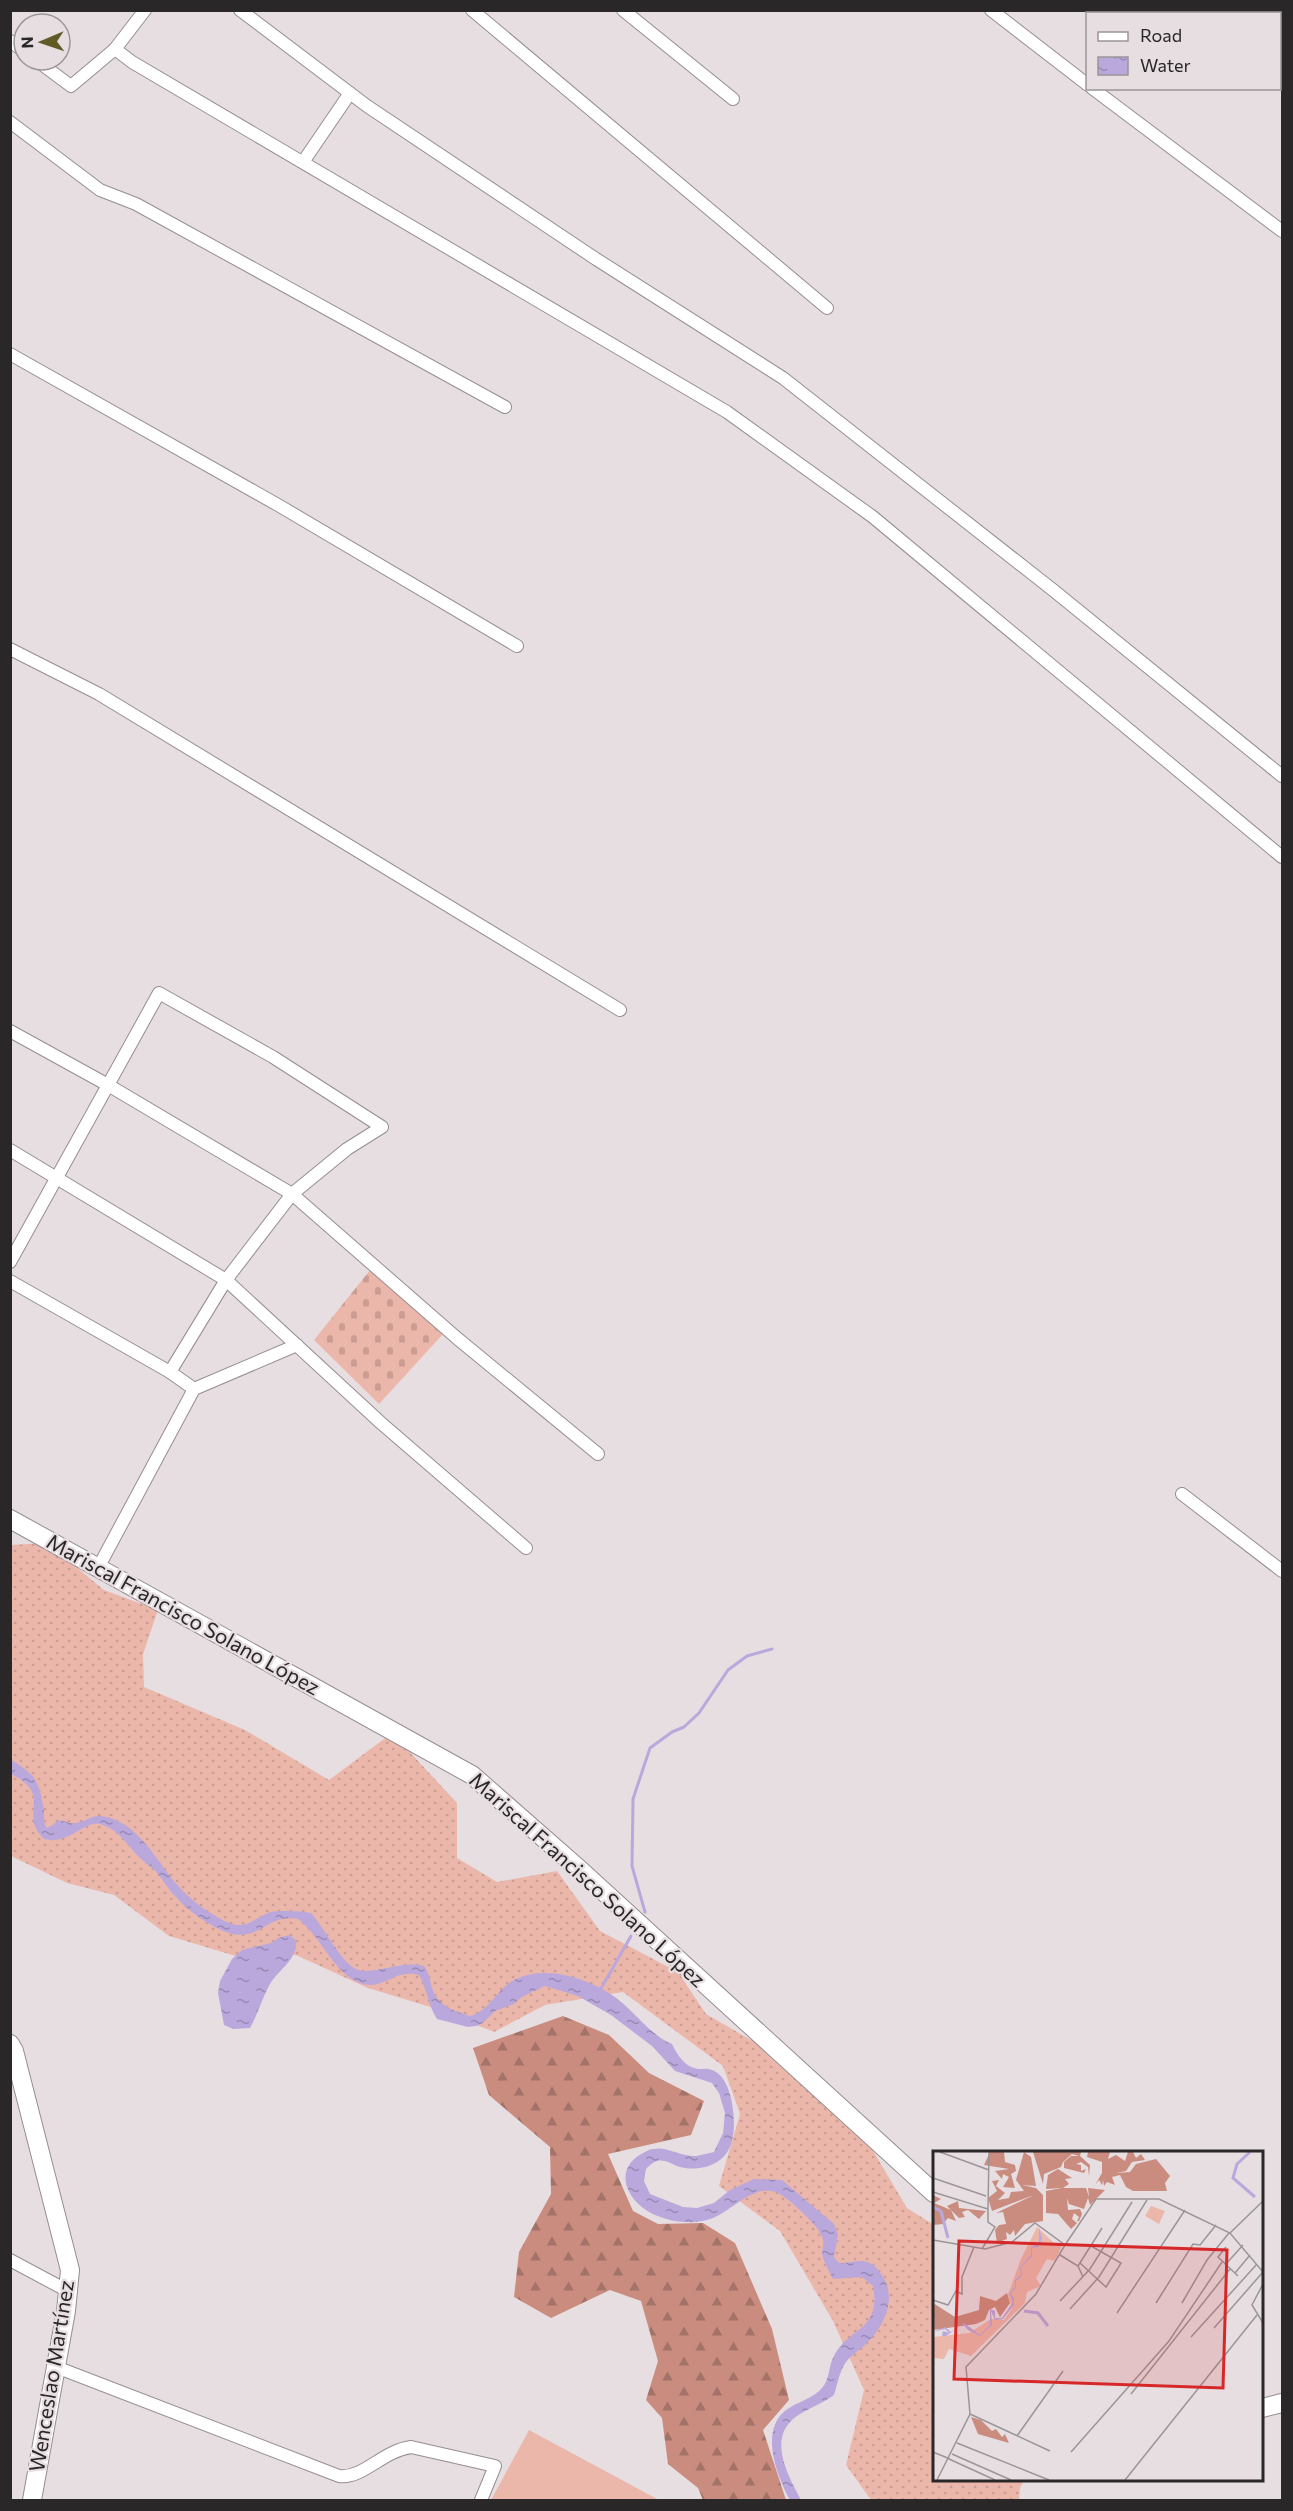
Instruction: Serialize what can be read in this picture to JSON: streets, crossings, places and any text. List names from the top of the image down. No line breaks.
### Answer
{"streets":{"main road":["Mariscal Francisco Solano López","Wenceslao Martínez"]},"legend":["Road","Water"],"north":"left"}
